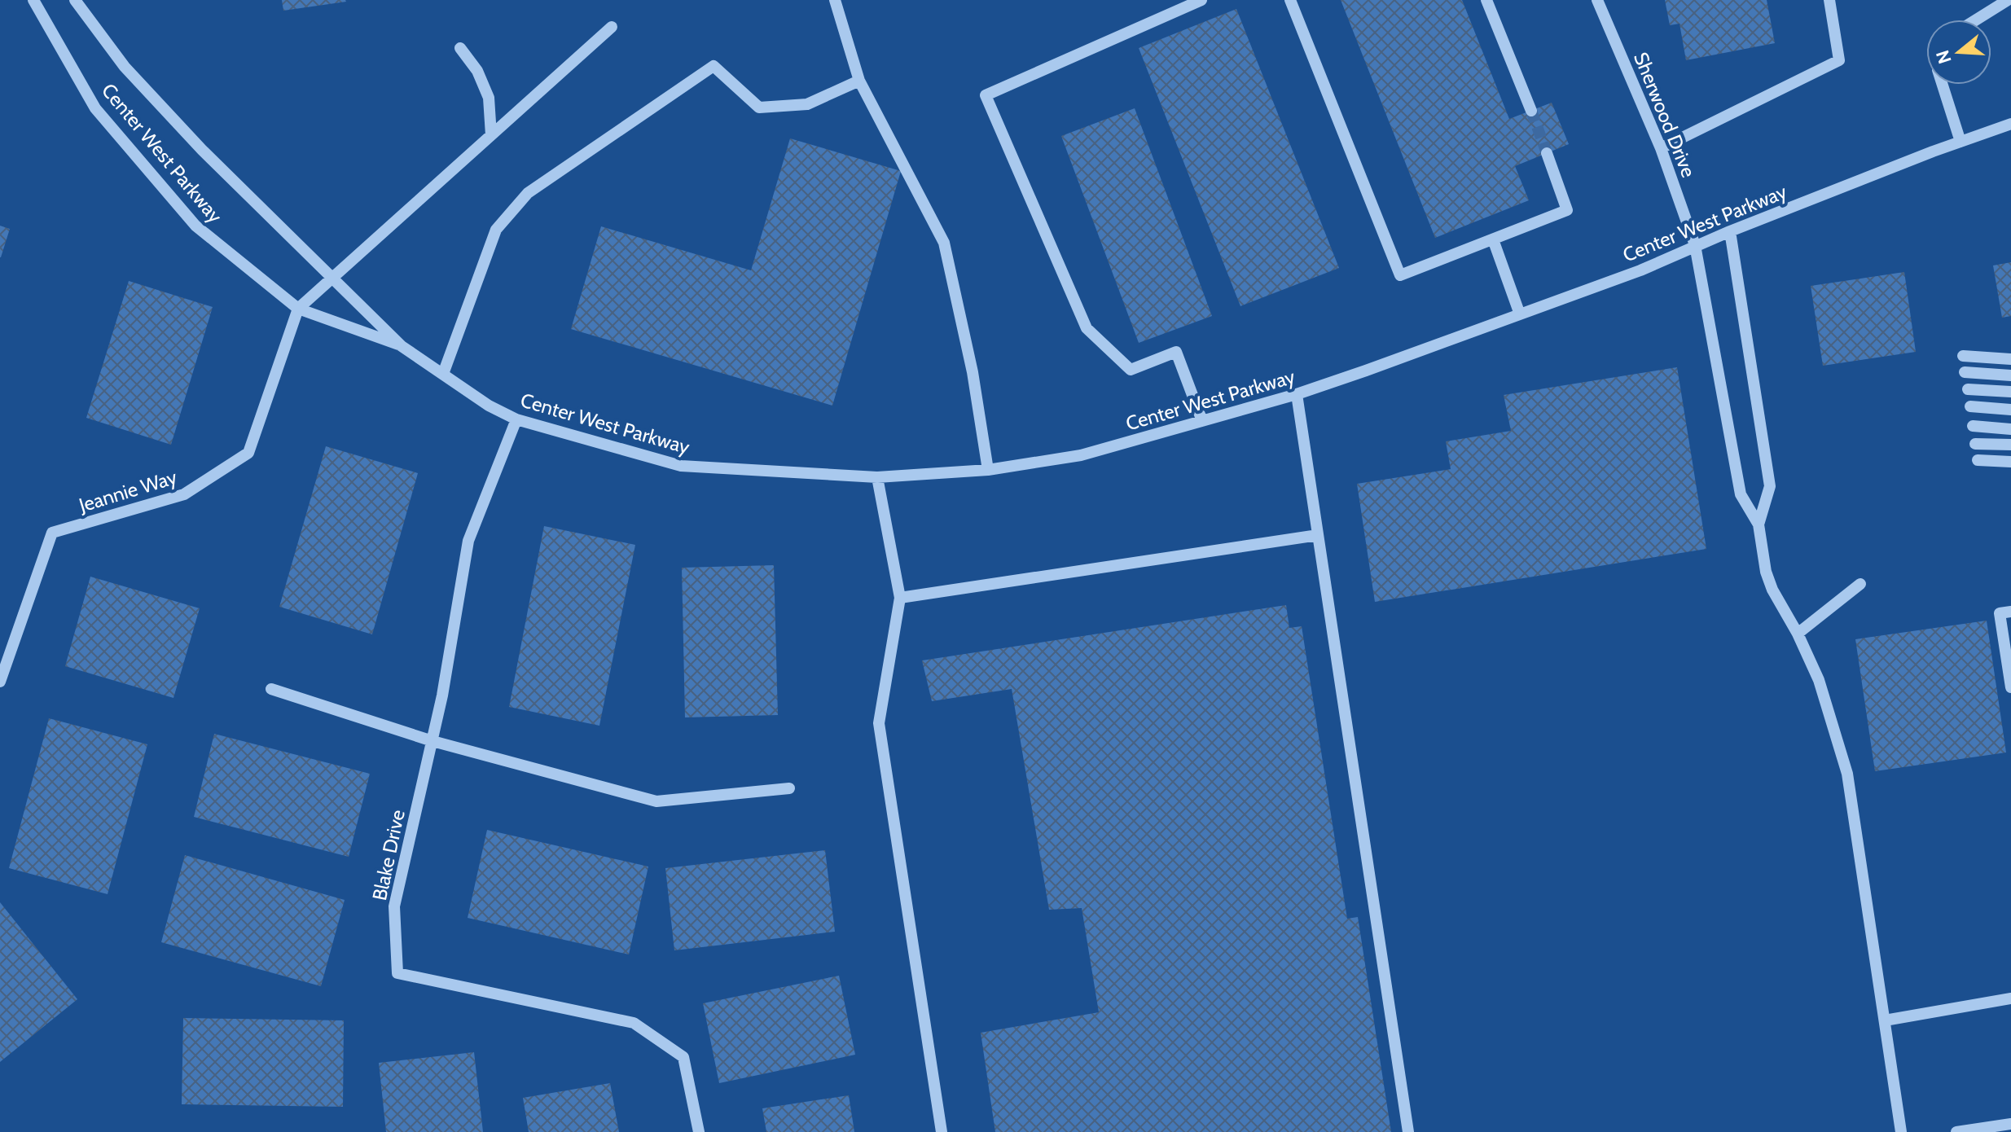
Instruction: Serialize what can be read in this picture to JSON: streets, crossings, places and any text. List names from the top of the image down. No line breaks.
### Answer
{"streets":{"street":["Sherwood Drive","Center West Parkway","Jeannie Way","Blake Drive"]},"crossings":[["Sherwood Drive","Center West Parkway"],["Center West Parkway","Jeannie Way"],["Center West Parkway","Blake Drive"]],"north":"left"}
